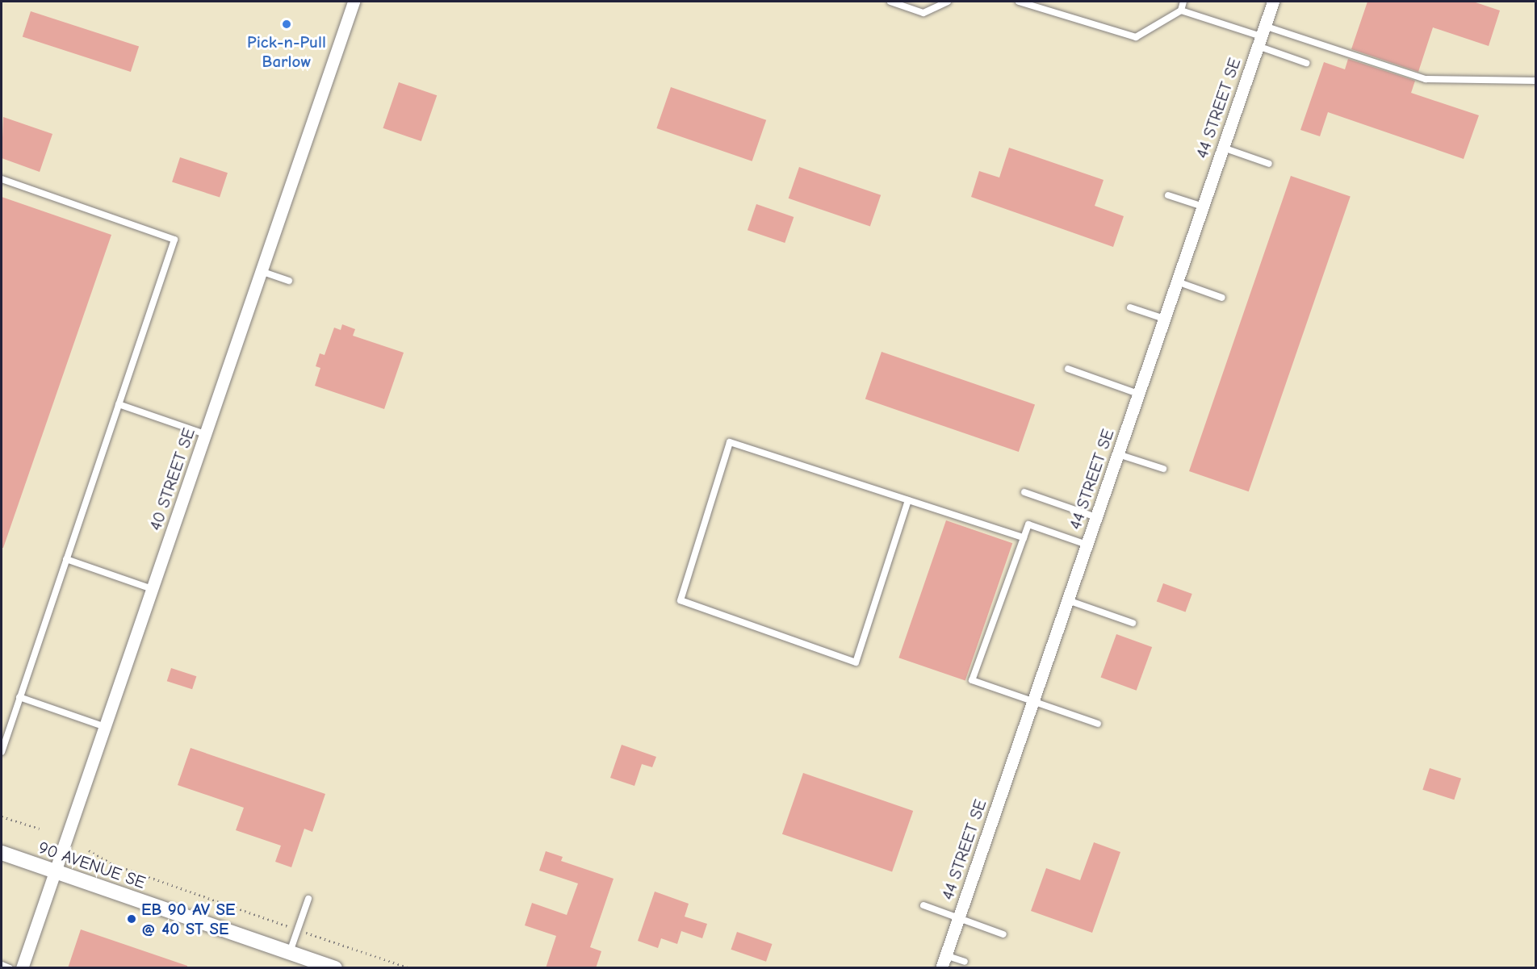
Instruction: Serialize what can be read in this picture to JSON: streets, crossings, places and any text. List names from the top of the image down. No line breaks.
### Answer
{"streets":{"street":["44 STREET SE","40 STREET SE","90 AVENUE SE"]},"crossings":[["40 STREET SE","90 AVENUE SE"]],"places":["Pick-n-Pull Barlow","EB 90 AV SE @ 40 ST SE"]}
